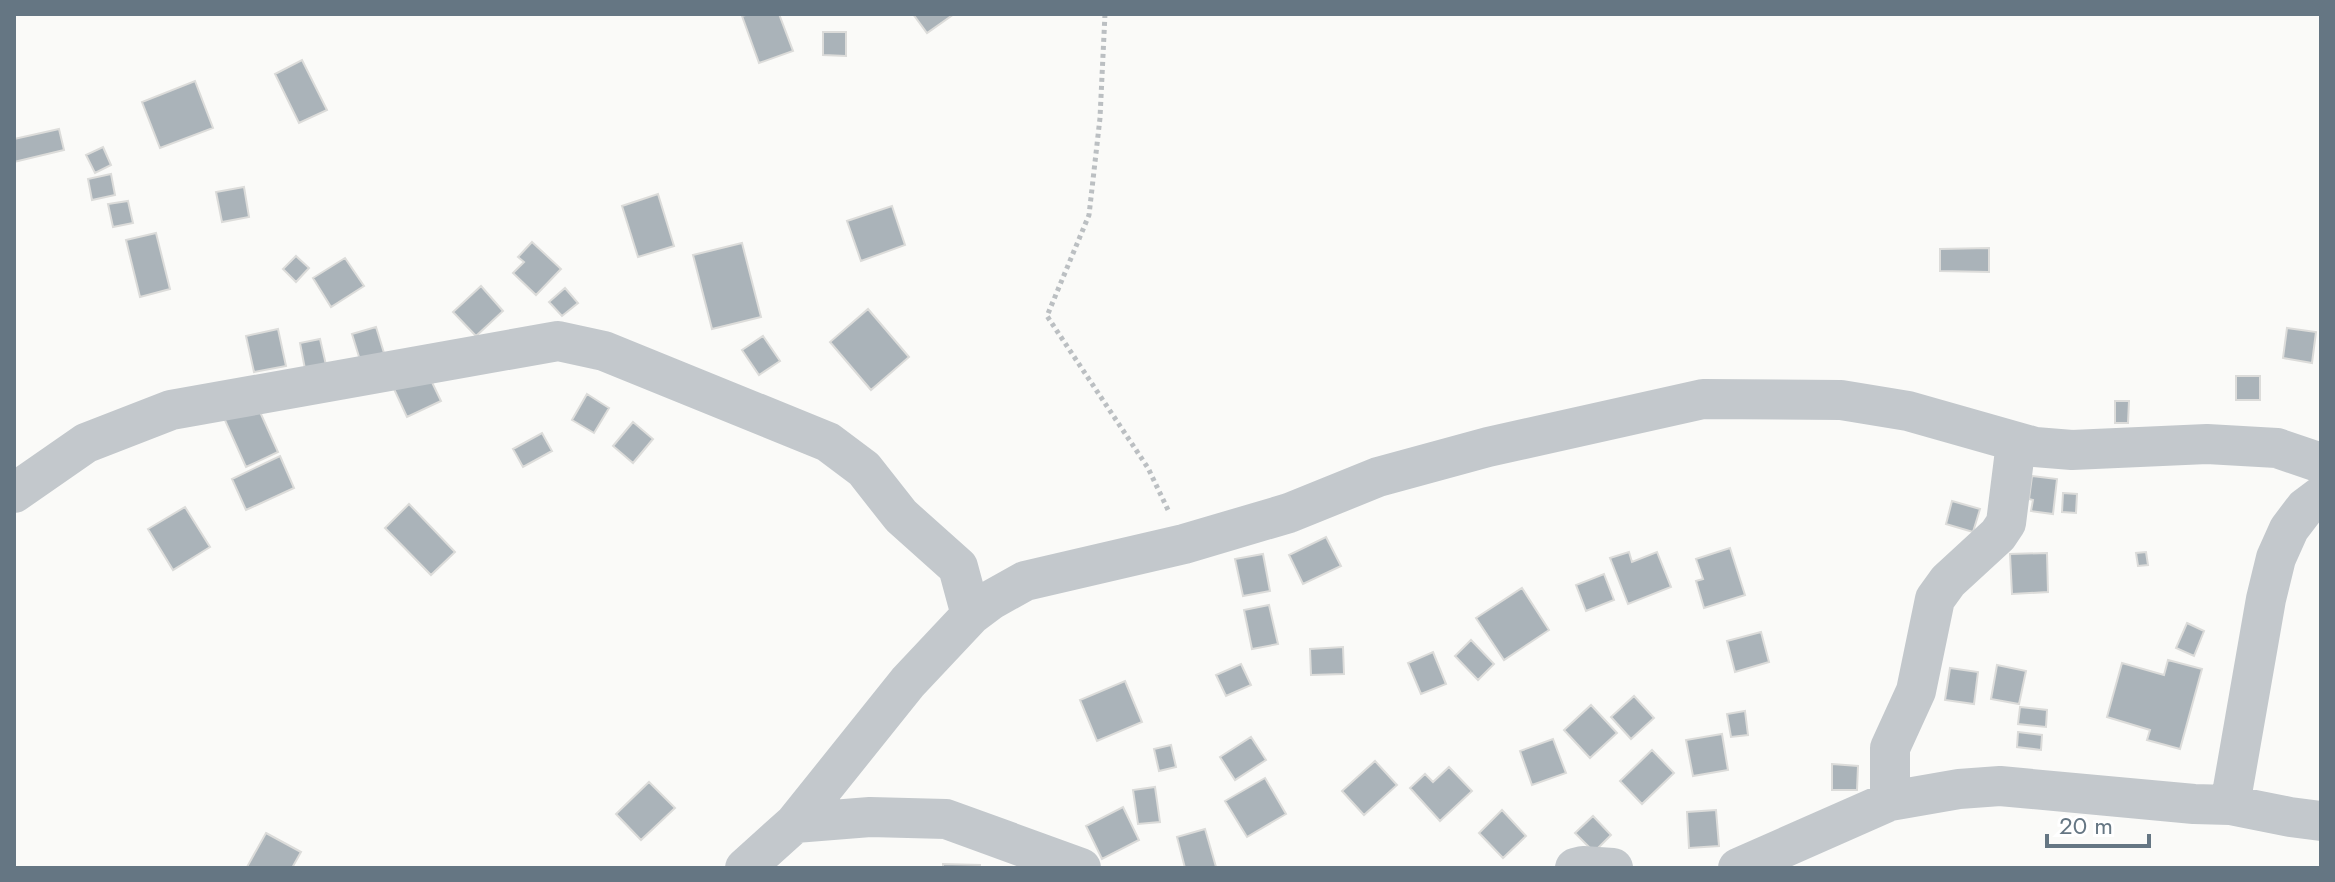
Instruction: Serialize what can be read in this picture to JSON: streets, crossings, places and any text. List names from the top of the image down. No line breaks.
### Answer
{"scale_bar":"20 m"}
